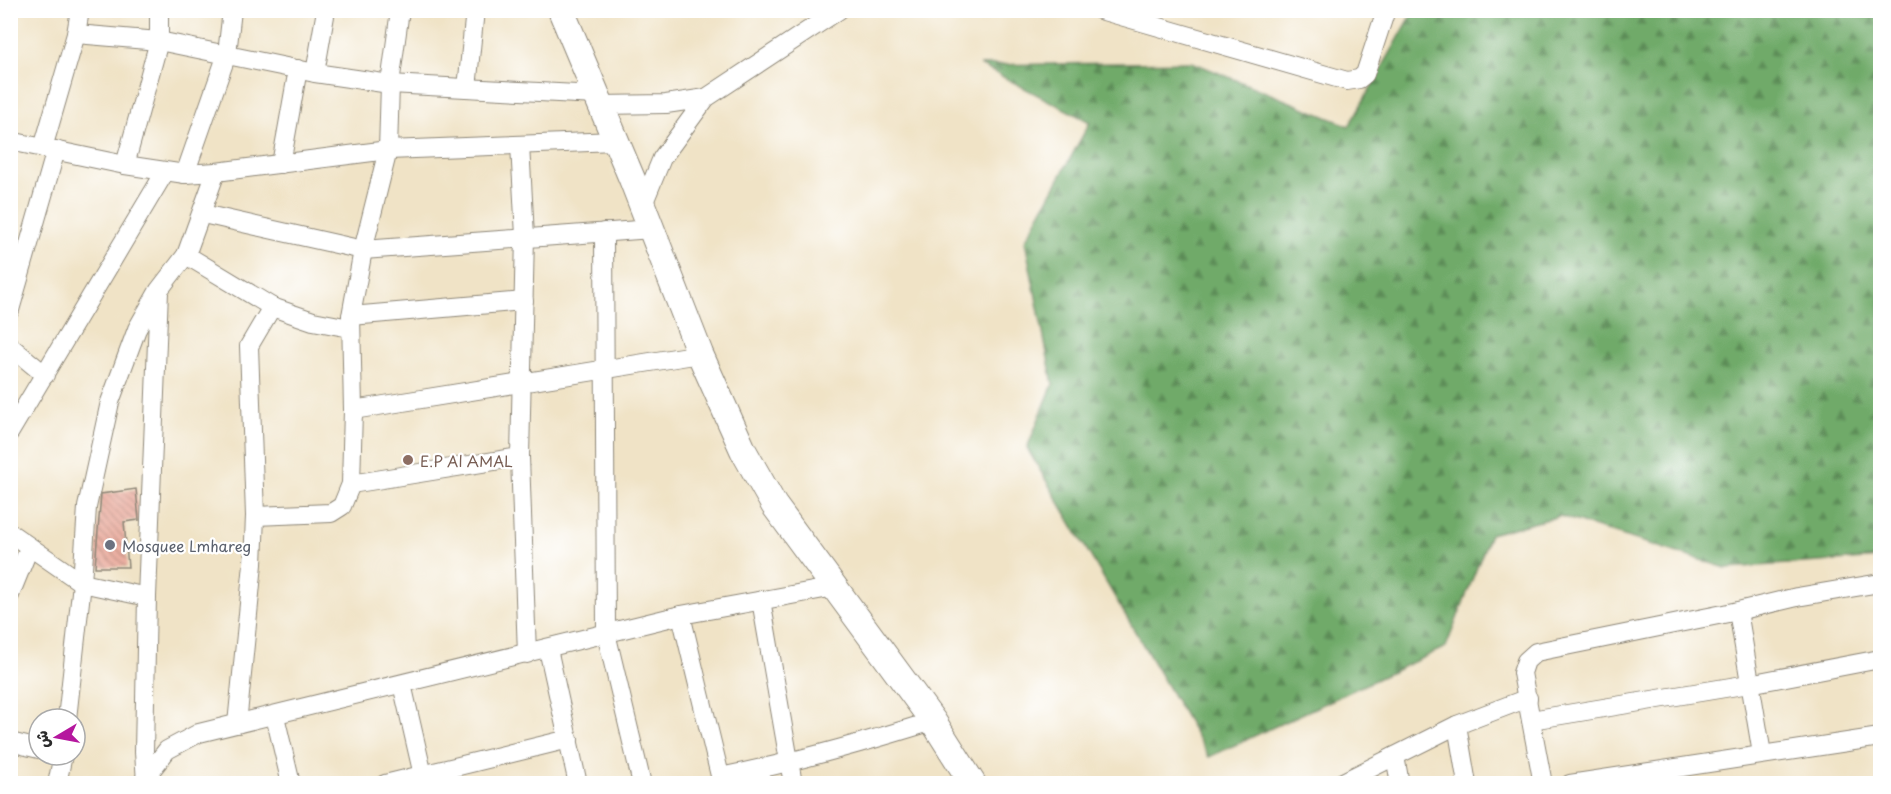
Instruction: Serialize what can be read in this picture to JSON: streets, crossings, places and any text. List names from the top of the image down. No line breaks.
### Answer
{"places":["E.P Al AMAL","Mosquee Lmhareg"],"north":"left"}
